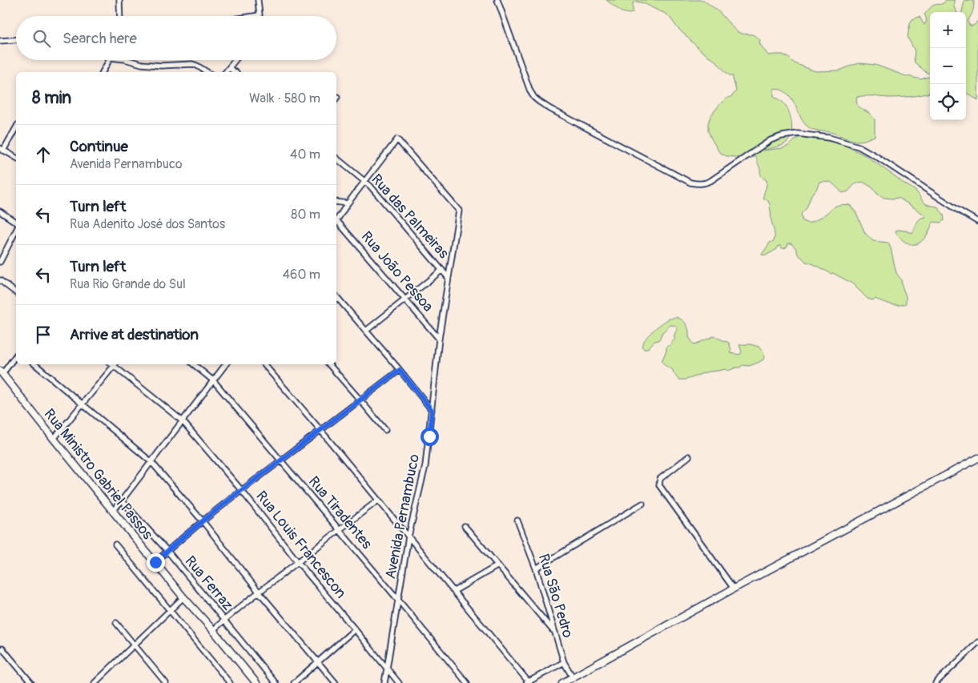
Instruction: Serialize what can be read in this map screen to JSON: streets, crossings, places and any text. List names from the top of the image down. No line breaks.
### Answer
{"streets":{"main road":["Rua Ministro Gabriel Passos"],"street":["Rua das Palmeiras","Rua João Pessoa","Rua Tiradentes","Avenida Pernambuco","Rua Louis Francescon","Rua Ferraz","Rua São Pedro"]},"crossings":[["Rua das Palmeiras","Avenida Pernambuco"],["Rua João Pessoa","Avenida Pernambuco"],["Rua Tiradentes","Avenida Pernambuco"],["Avenida Pernambuco","Rua Louis Francescon"]],"page":{"map_buttons":["+","−"],"search":"Search here","heading":["8 min","Walk · 580 m"],"list":[["Continue","Avenida Pernambuco","40 m"],["Turn left","Rua Adenito José dos Santos","80 m"],["Turn left","Rua Rio Grande do Sul","460 m"],"Arrive at destination"]}}
